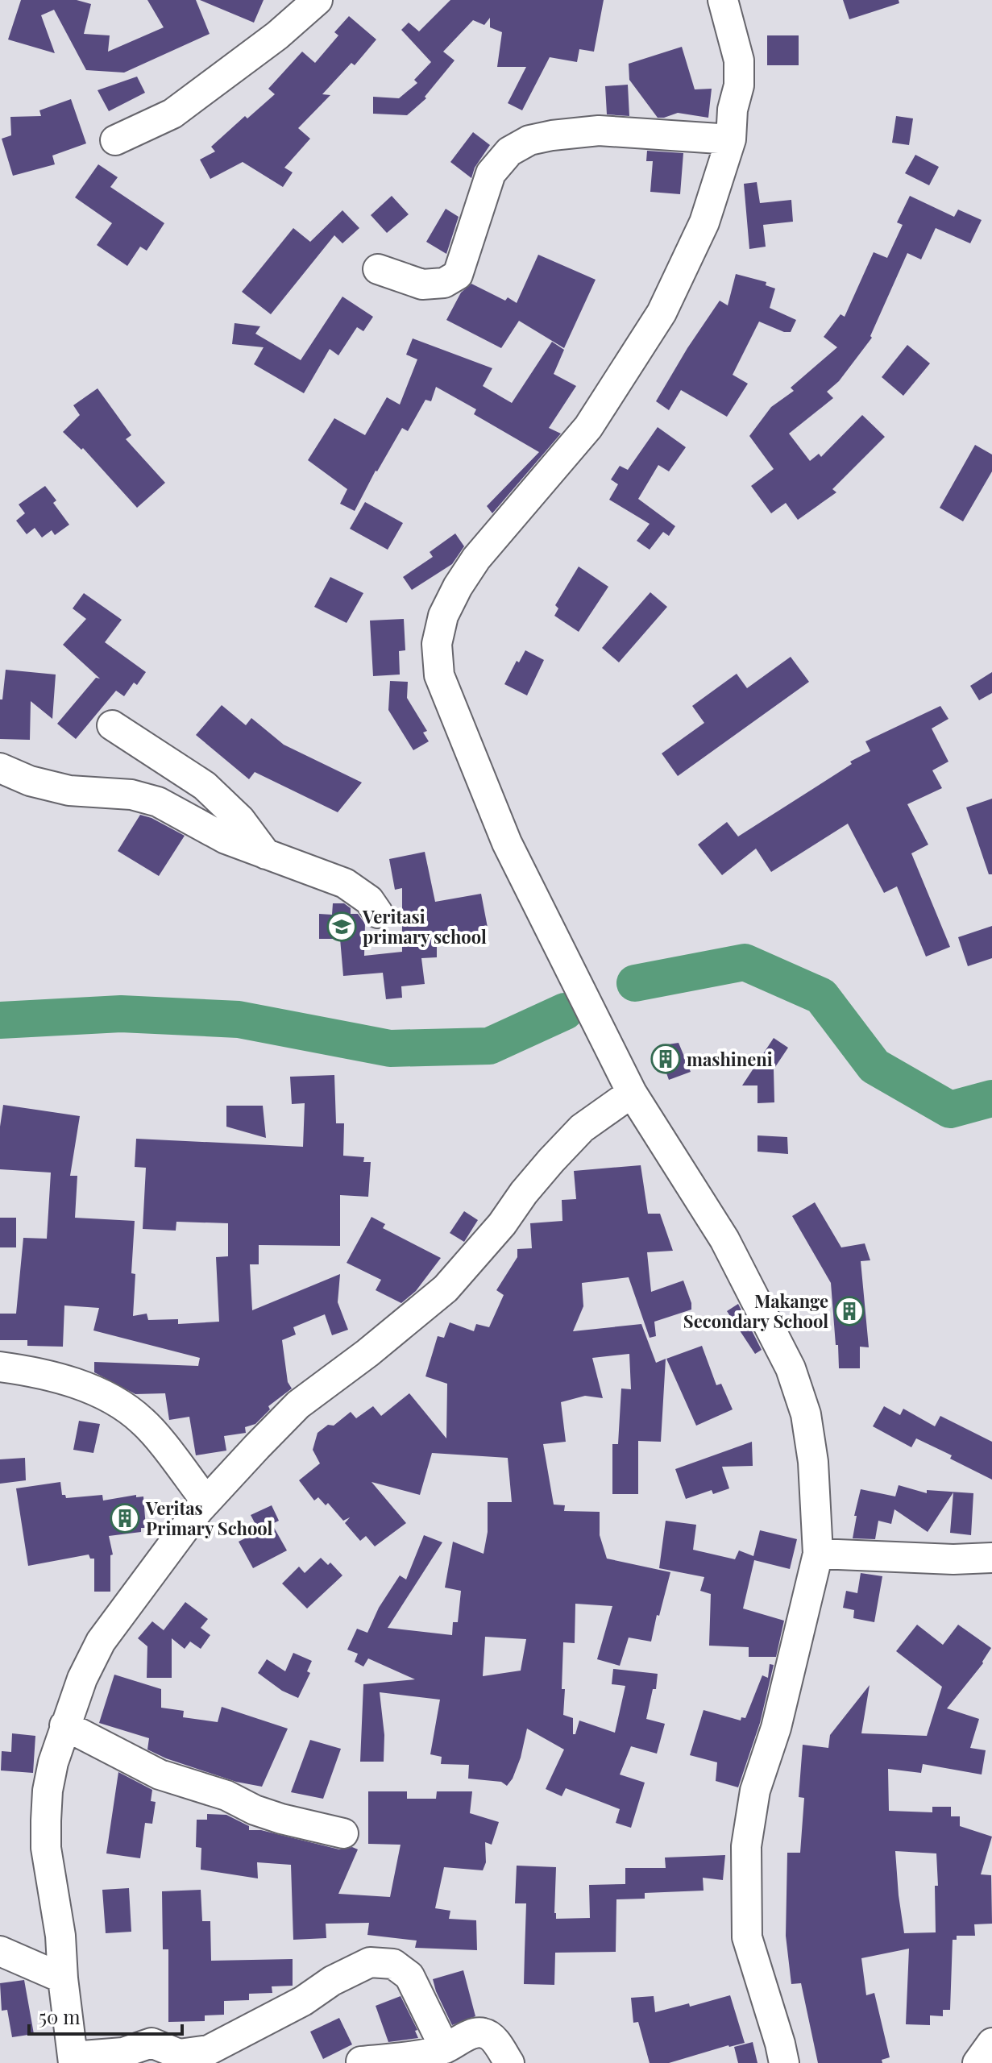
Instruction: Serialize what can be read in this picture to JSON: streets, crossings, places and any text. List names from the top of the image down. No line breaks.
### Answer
{"places":{"school or university":["Veritasi primary school"],"building":["mashineni","Makange Secondary School","Veritas Primary School"]},"scale_bar":"50 m"}
